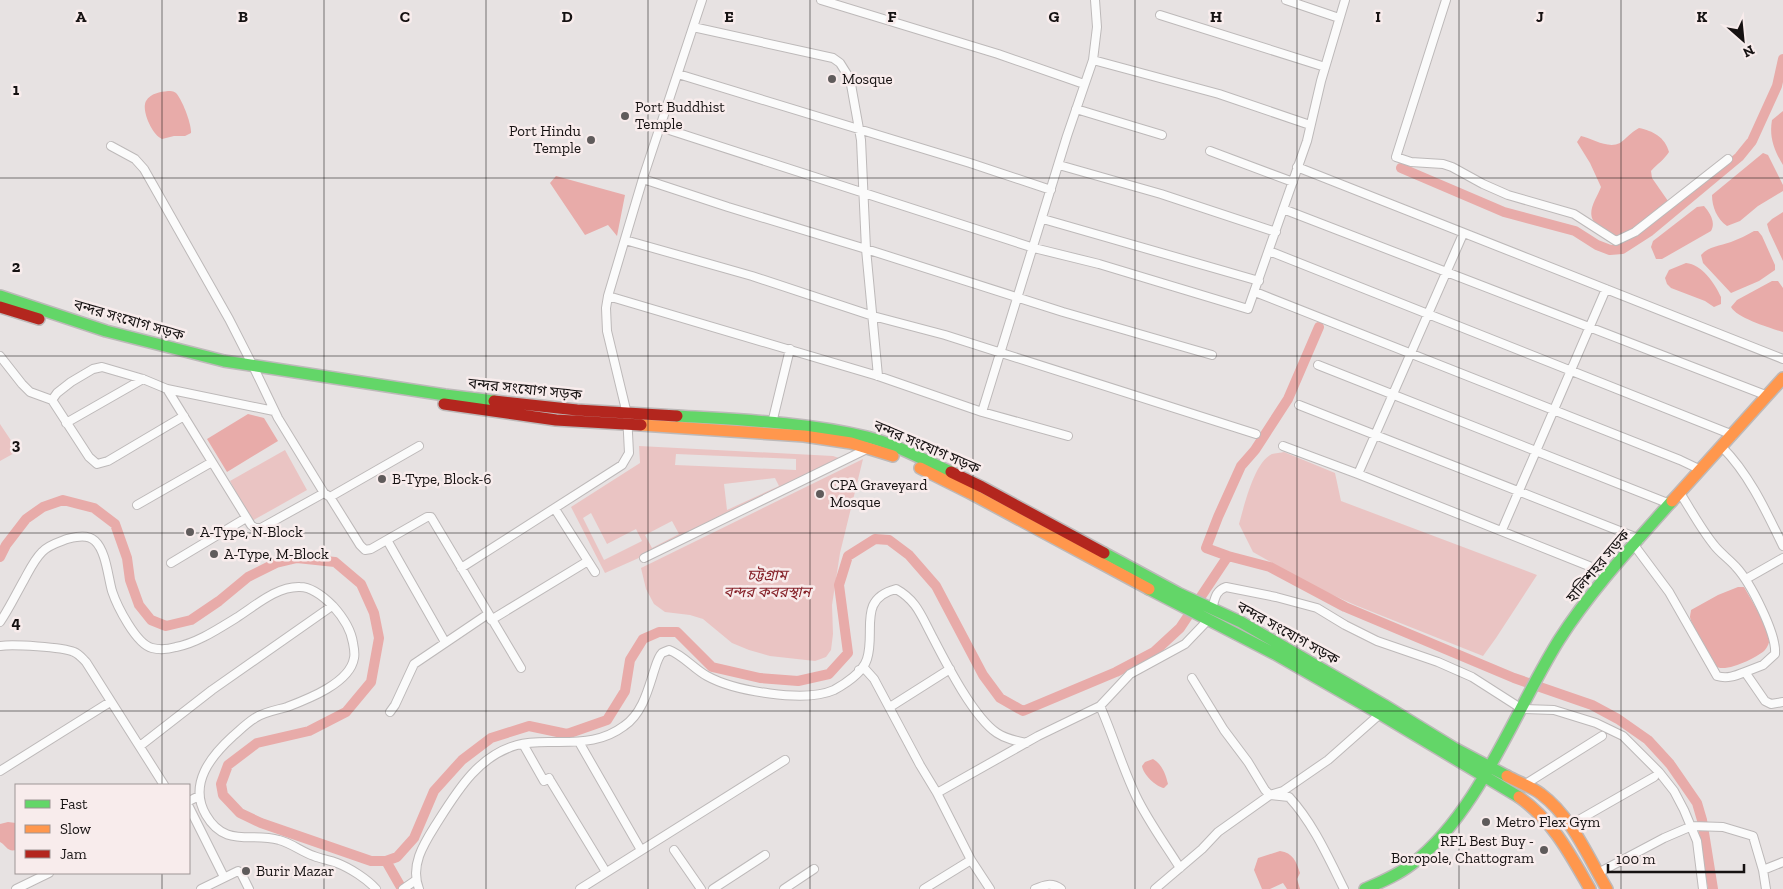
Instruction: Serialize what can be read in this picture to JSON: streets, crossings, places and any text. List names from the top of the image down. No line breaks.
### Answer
{"streets":{"main road":["বন্দর সংযোগ সড়ক","হালিশহর সড়ক"]},"crossings":[["বন্দর সংযোগ সড়ক","হালিশহর সড়ক"]],"parks":["চট্টগ্রাম বন্দর কবরস্থান"],"places":["Mosque","Port Buddhist Temple","Port Hindu Temple","B-Type, Block-6","CPA Graveyard Mosque","A-Type, N-Block","A-Type, M-Block","Metro Flex Gym","RFL Best Buy - Boropole, Chattogram","Burir Mazar"],"legend":["Fast","Slow","Jam"],"scale_bar":"100 m","north":"bottom right","grid":{"columns":["A","B","C","D","E","F","G","H","I","J","K"],"rows":["1","2","3","4"]}}
